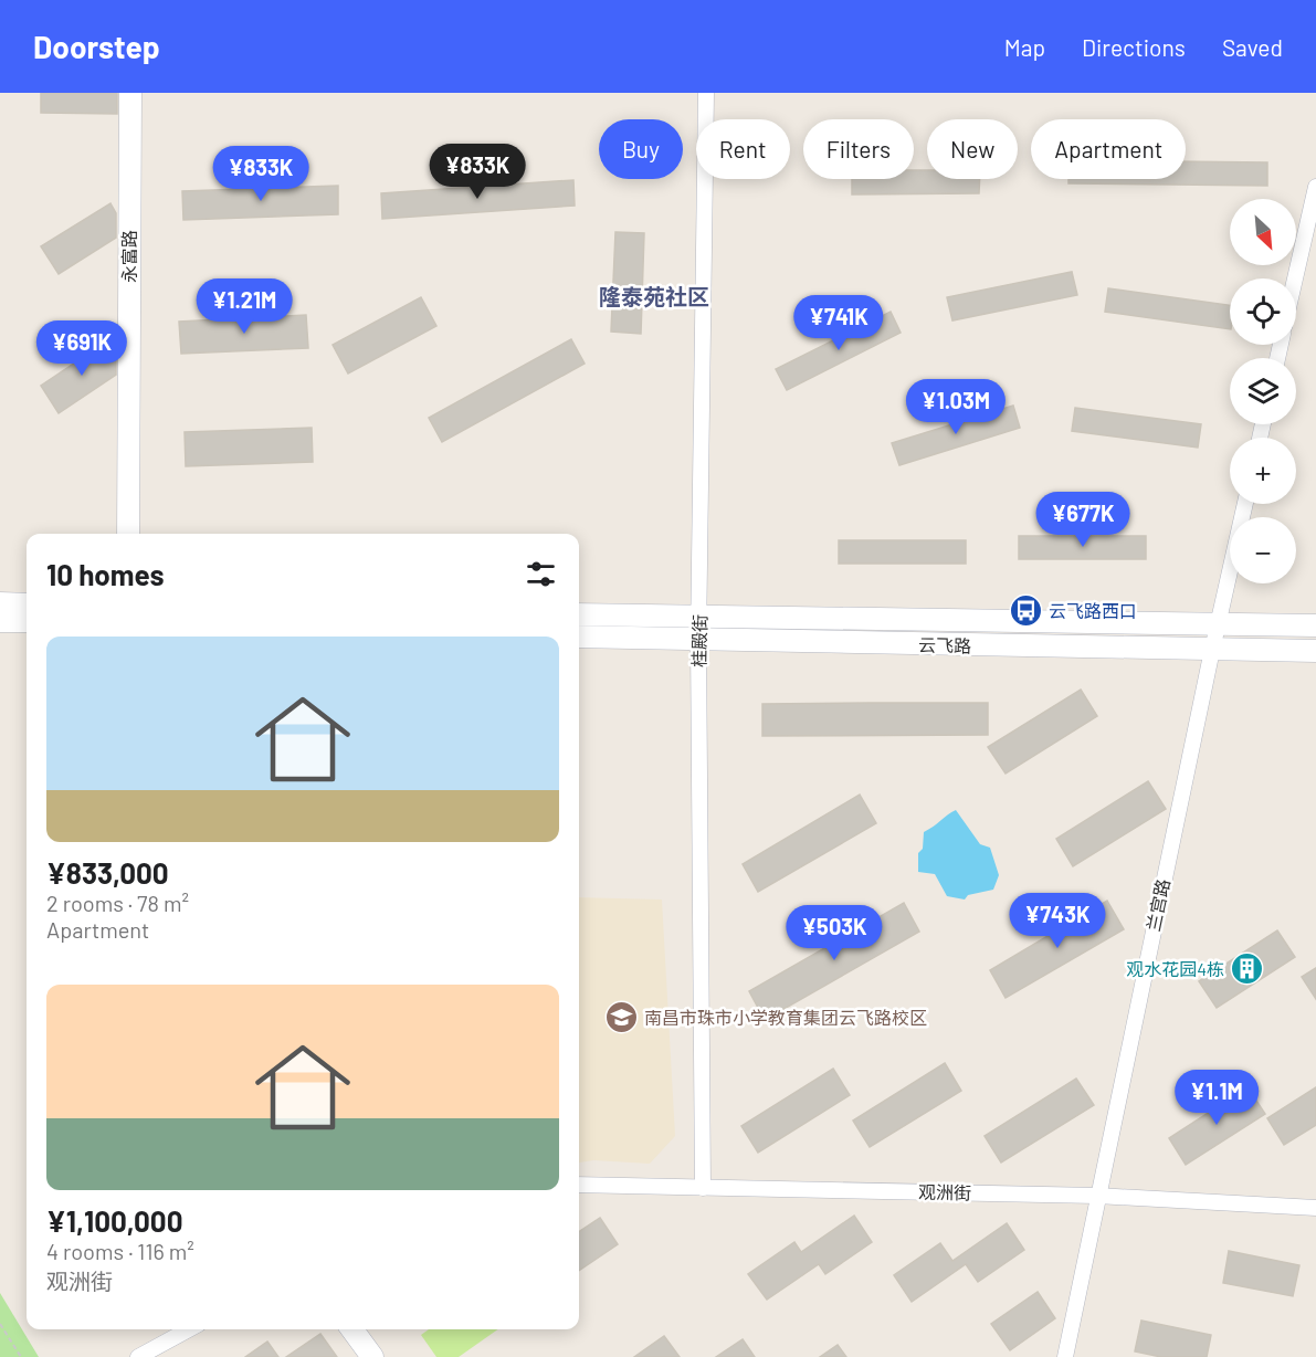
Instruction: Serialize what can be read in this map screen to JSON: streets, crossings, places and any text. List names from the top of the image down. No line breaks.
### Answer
{"streets":{"main road":["永富路","云飞路"],"street":["桂殿街","兰宫路","观洲街"]},"crossings":[["桂殿街","云飞路"],["桂殿街","观洲街"],["云飞路","兰宫路"],["兰宫路","观洲街"]],"districts":["隆泰苑社区"],"places":{"bus stop":["云飞路西口"],"building":["观水花园4栋"],"school or university":["南昌市珠市小学教育集团云飞路校区"]},"north":"bottom right","page":{"header":"Doorstep","nav":["Map","Directions","Saved"],"chip":["Buy","Rent","Filters","New","Apartment"],"price":["¥833K","¥833K","¥1.21M","¥741K","¥691K","¥1.03M","¥677K","¥743K","¥503K","¥1.1M"],"map_buttons":["+","−"],"heading":"10 homes","list":[{"name":"¥833,000","note":"2 rooms · 78 m² · Apartment"},{"name":"¥1,100,000","note":"4 rooms · 116 m² · 观洲街"}]}}
